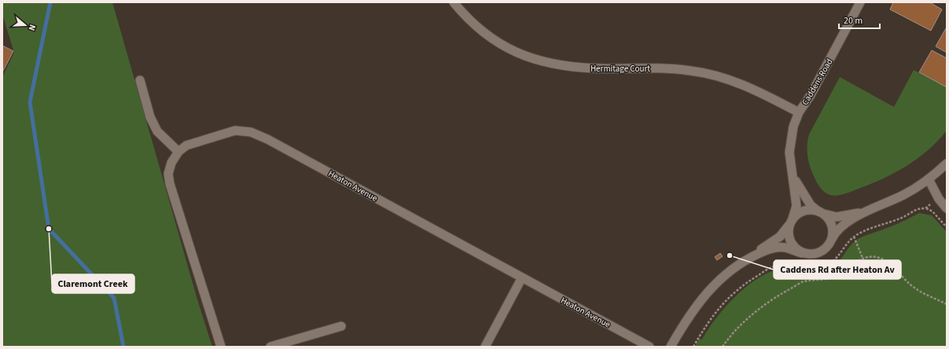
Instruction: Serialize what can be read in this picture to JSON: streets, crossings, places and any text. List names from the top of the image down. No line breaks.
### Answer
{"streets":{"street":["Hermitage Court","Caddens Road","Heaton Avenue"]},"crossings":[["Hermitage Court","Caddens Road"]],"places":["Claremont Creek","Caddens Rd after Heaton Av"],"scale_bar":"20 m","north":"right"}
